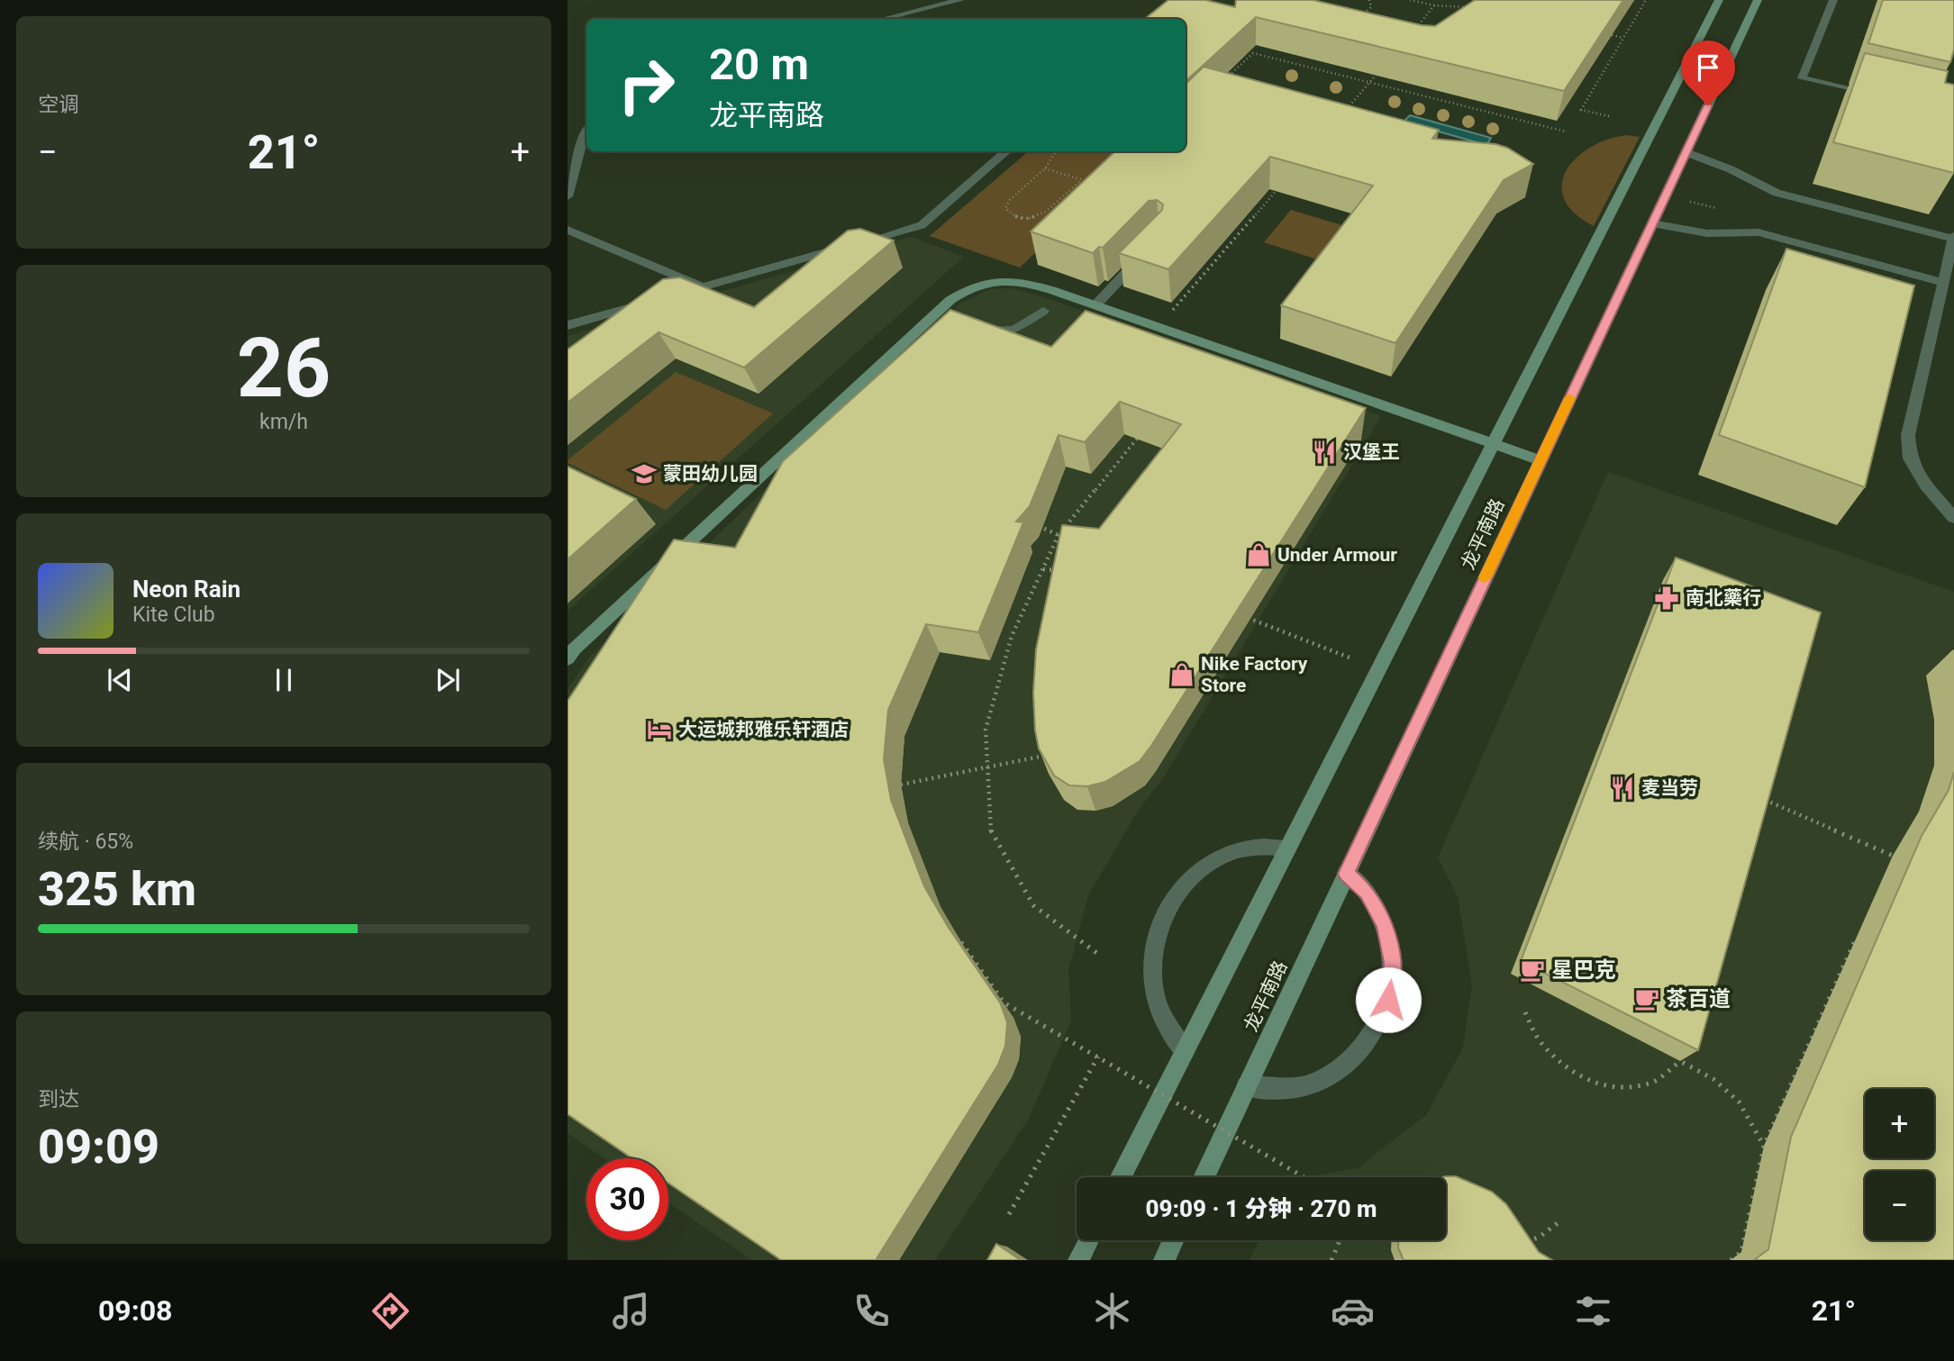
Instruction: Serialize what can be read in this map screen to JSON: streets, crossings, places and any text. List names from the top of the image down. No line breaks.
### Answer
{"streets":{"main road":["龙平南路"]},"places":{"restaurant":["汉堡王","麦当劳"],"school or university":["蒙田幼儿园"],"shop":["Under Armour","Nike Factory Store"],"pharmacy":["南北藥行"],"hotel":["大运城邦雅乐轩酒店"],"cafe":["星巴克","茶百道"]},"page":{"tile":["空调",["26","km/h"],["续航 · 65%","325 km"],["到达","09:09"]],"turn":["20 m","龙平南路"],"heat":["−","21°","+"],"song":["Neon Rain","Kite Club"],"map_buttons":["+","−"],"limit":"30","trip":"09:09 · 1 分钟 · 270 m","tabs":["09:08","21°"]}}
